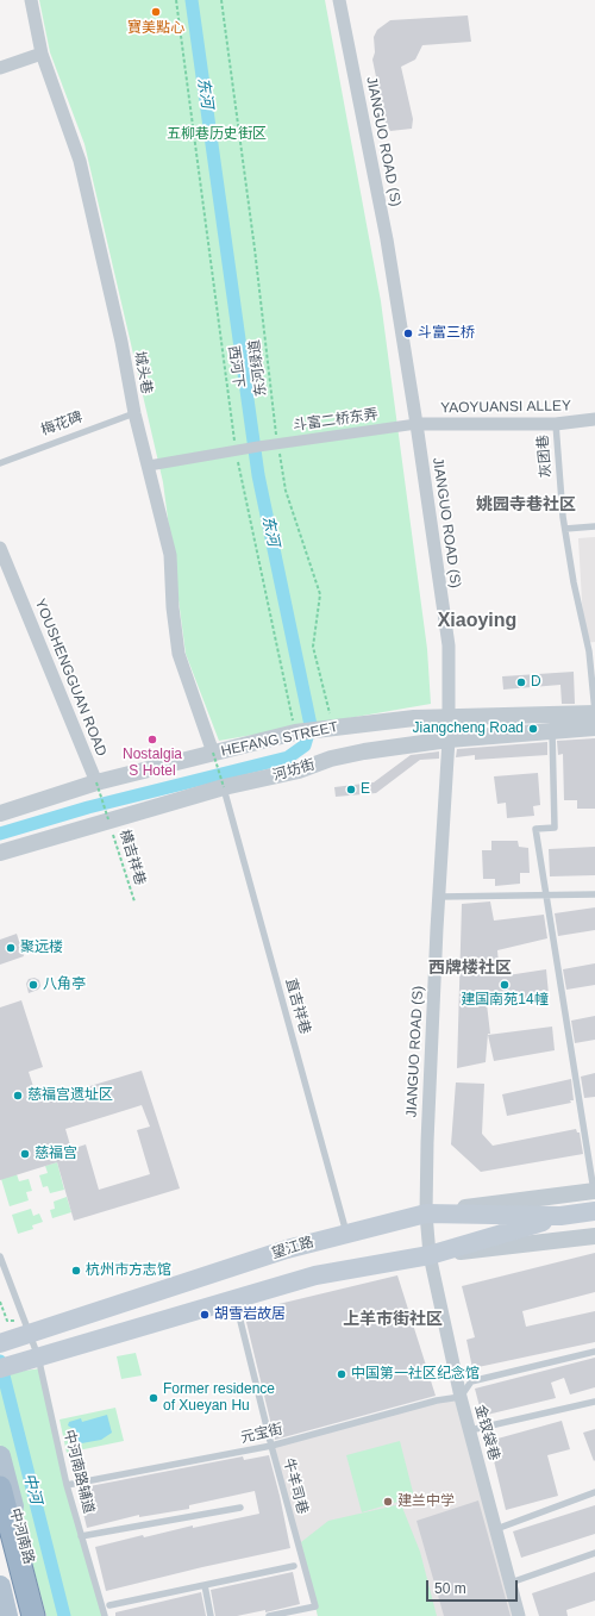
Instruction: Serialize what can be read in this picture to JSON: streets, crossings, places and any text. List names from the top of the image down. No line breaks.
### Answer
{"streets":{"main road":["望江路","中河南路"],"street":["JIANGUO ROAD (S)","城头巷","YAOYUANSI ALLEY","斗富二桥东弄","YOUSHENGGUAN ROAD","HEFANG STREET","河坊街","金钗袋巷"],"lane":["梅花碑","灰团巷","直吉祥巷","元宝街","中河南路辅道","牛羊司巷"],"path":["西河下","东河绿道","横吉祥巷"]},"crossings":[["JIANGUO ROAD (S)","YAOYUANSI ALLEY"],["JIANGUO ROAD (S)","斗富二桥东弄"],["JIANGUO ROAD (S)","HEFANG STREET"],["JIANGUO ROAD (S)","河坊街"],["JIANGUO ROAD (S)","望江路"],["JIANGUO ROAD (S)","金钗袋巷"],["西河下","斗富二桥东弄"],["西河下","HEFANG STREET"],["东河绿道","斗富二桥东弄"],["东河绿道","HEFANG STREET"],["城头巷","斗富二桥东弄"],["城头巷","梅花碑"],["城头巷","HEFANG STREET"],["YAOYUANSI ALLEY","斗富二桥东弄"],["YAOYUANSI ALLEY","灰团巷"],["灰团巷","HEFANG STREET"],["YOUSHENGGUAN ROAD","HEFANG STREET"],["河坊街","横吉祥巷"],["河坊街","直吉祥巷"],["直吉祥巷","望江路"],["望江路","中河南路辅道"],["金钗袋巷","元宝街"],["元宝街","中河南路辅道"],["元宝街","牛羊司巷"]],"districts":["姚园寺巷社区","Xiaoying","西牌楼社区","上羊市街社区"],"water":["东河","中河"],"parks":["五柳巷历史街区"],"places":["寶美點心","斗富三桥","D","Jiangcheng Road","Nostalgia S Hotel","E","聚远楼","八角亭","建国南苑14幢","慈福宫遗址区","慈福宫","杭州市方志馆","胡雪岩故居","中国第一社区纪念馆","Former residence of Xueyan Hu","建兰中学"],"scale_bar":"50 m"}
